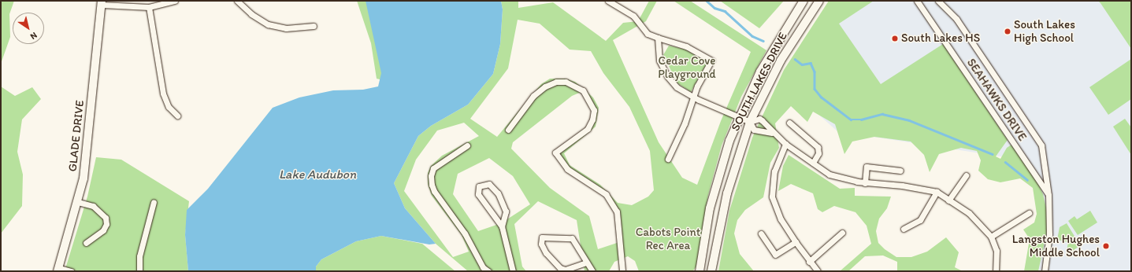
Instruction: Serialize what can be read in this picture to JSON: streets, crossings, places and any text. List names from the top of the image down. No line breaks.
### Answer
{"streets":{"main road":["SOUTH LAKES DRIVE","GLADE DRIVE"],"street":["SEAHAWKS DRIVE"]},"water":["Lake Audubon"],"parks":["Cedar Cove Playground","Cabots Point Rec Area"],"places":["South Lakes High School","South Lakes HS","Langston Hughes Middle School"],"north":"bottom right"}
